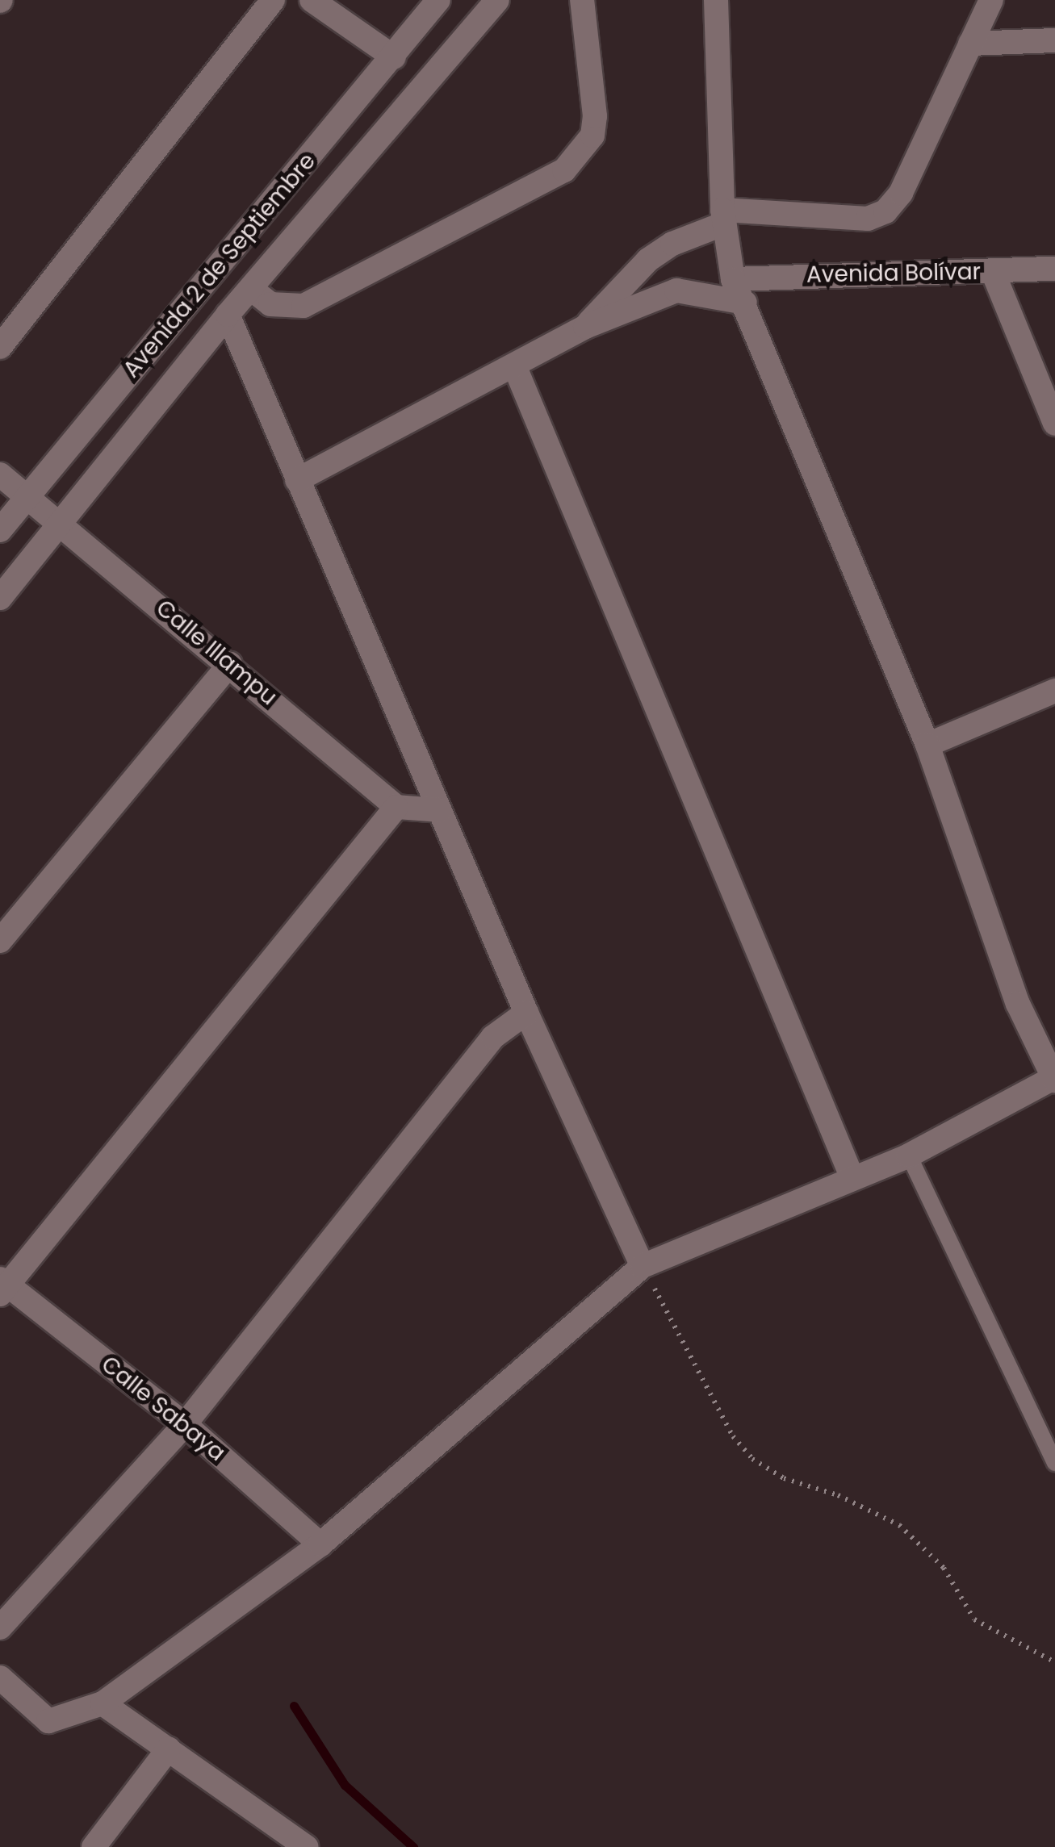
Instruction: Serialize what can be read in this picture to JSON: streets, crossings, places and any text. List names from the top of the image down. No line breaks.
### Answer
{"streets":{"street":["Avenida 2 de Septiembre","Avenida Bolívar","Calle Illampu","Calle Sabaya"]},"crossings":[["Avenida 2 de Septiembre","Calle Illampu"]]}
